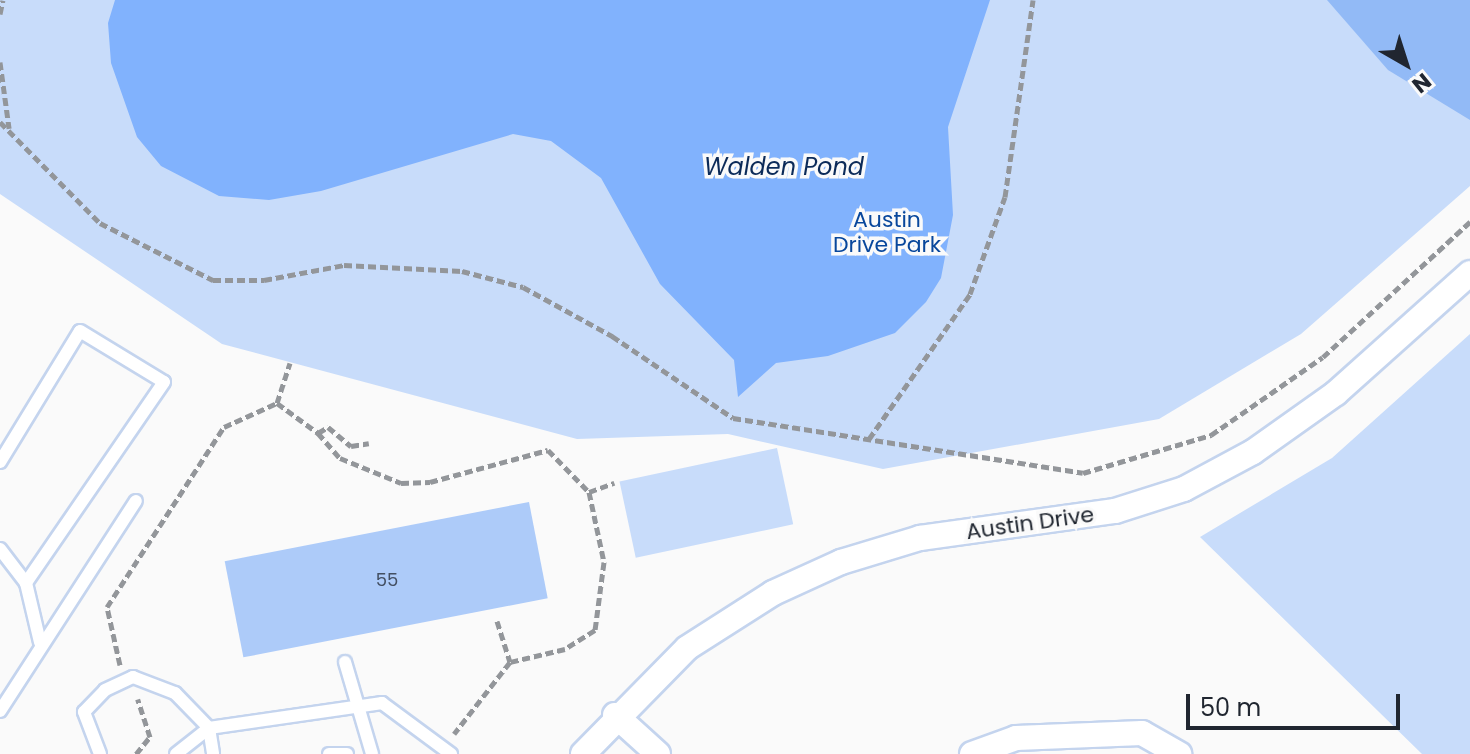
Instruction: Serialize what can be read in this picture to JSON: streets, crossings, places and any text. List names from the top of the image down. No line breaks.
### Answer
{"streets":{"street":["Austin Drive"]},"water":["Walden Pond"],"parks":["Austin Drive Park"],"house_numbers":["55"],"scale_bar":"50 m","north":"bottom right"}
